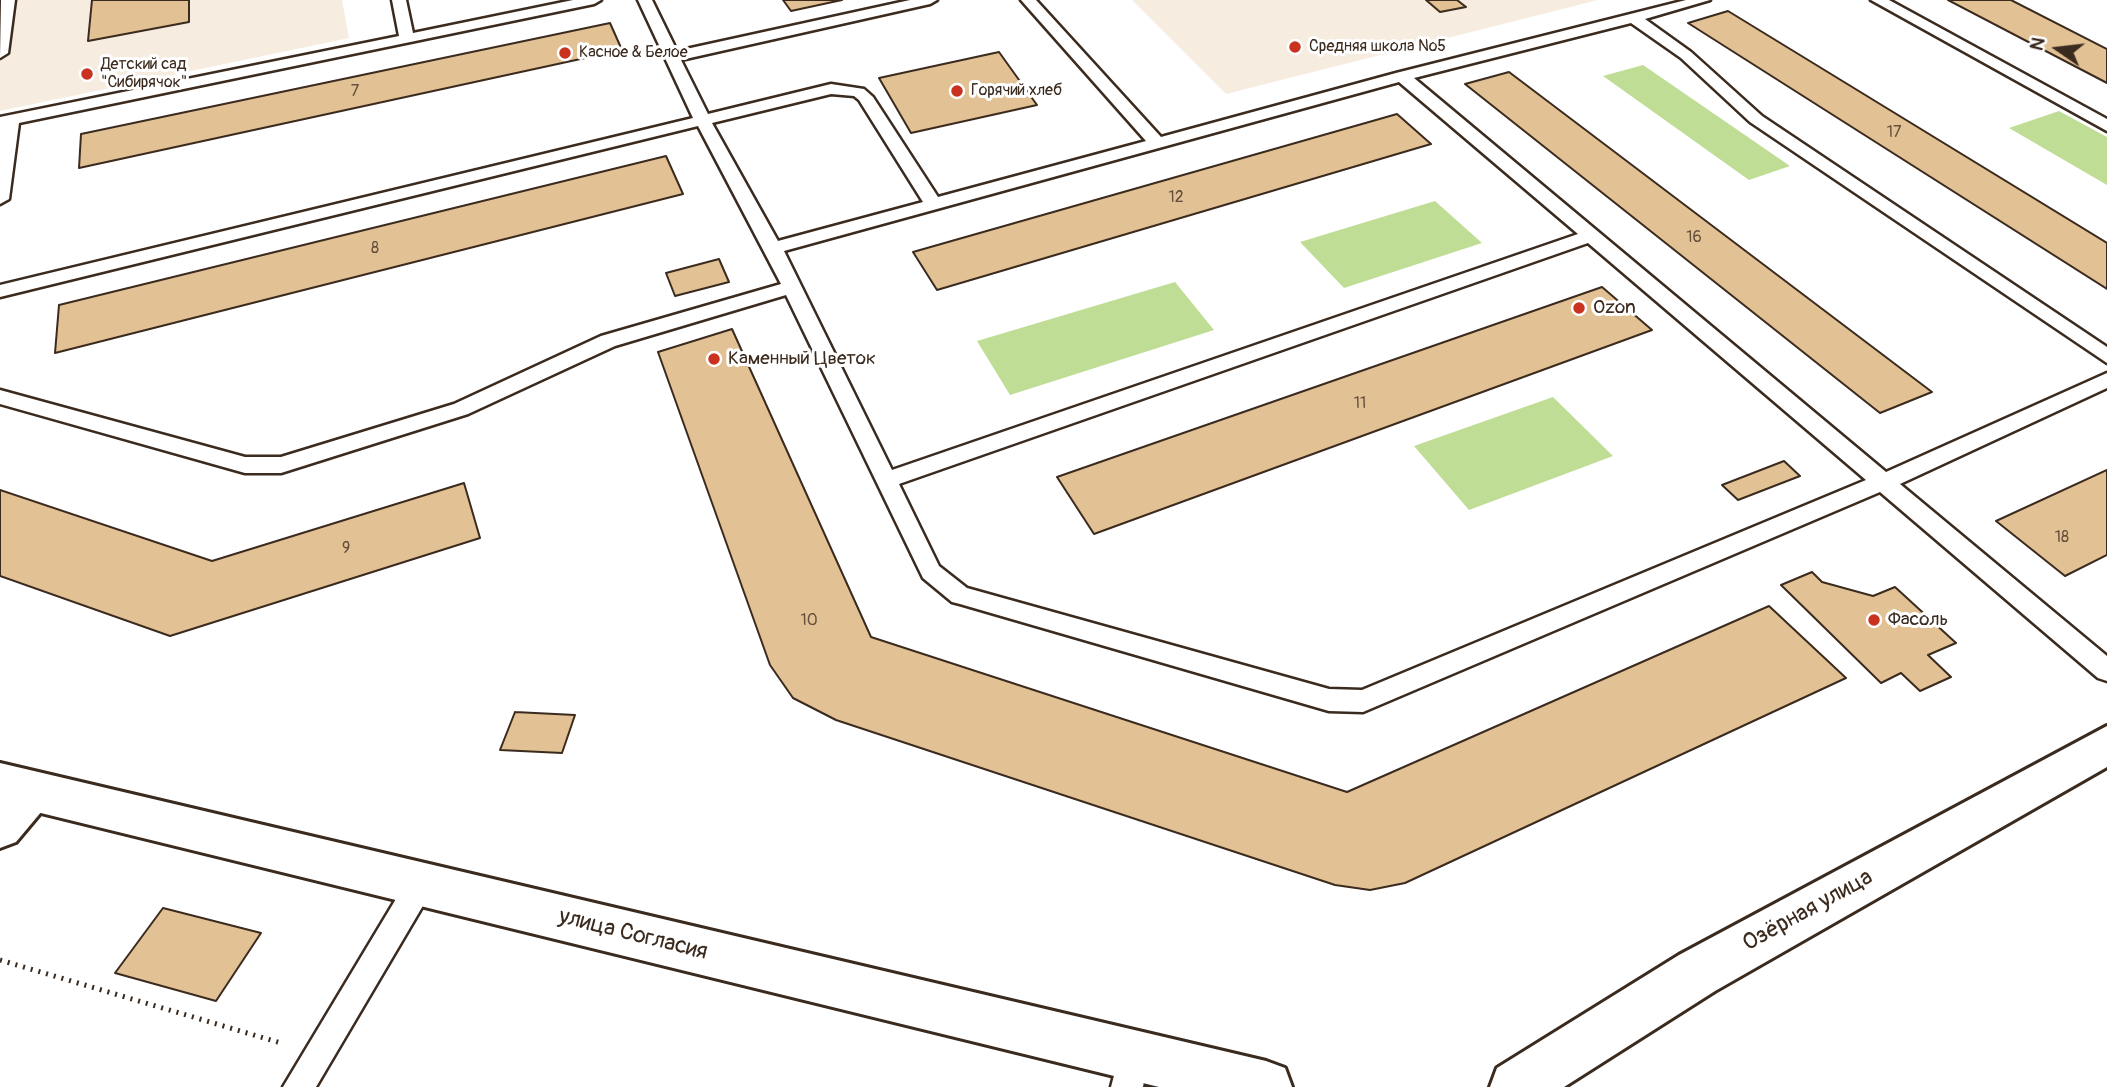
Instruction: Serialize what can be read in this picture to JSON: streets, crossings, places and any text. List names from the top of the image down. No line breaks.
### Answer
{"streets":{"street":["Озёрная улица","улица Согласия"]},"places":["Средняя школа №5","Касное & Белое","Детский сад \"Сибирячок\"","Горячий хлеб","Ozon","Каменный Цветок","Фасоль"],"house_numbers":["7","17","12","16","8","11","18","9","10"],"north":"left"}
